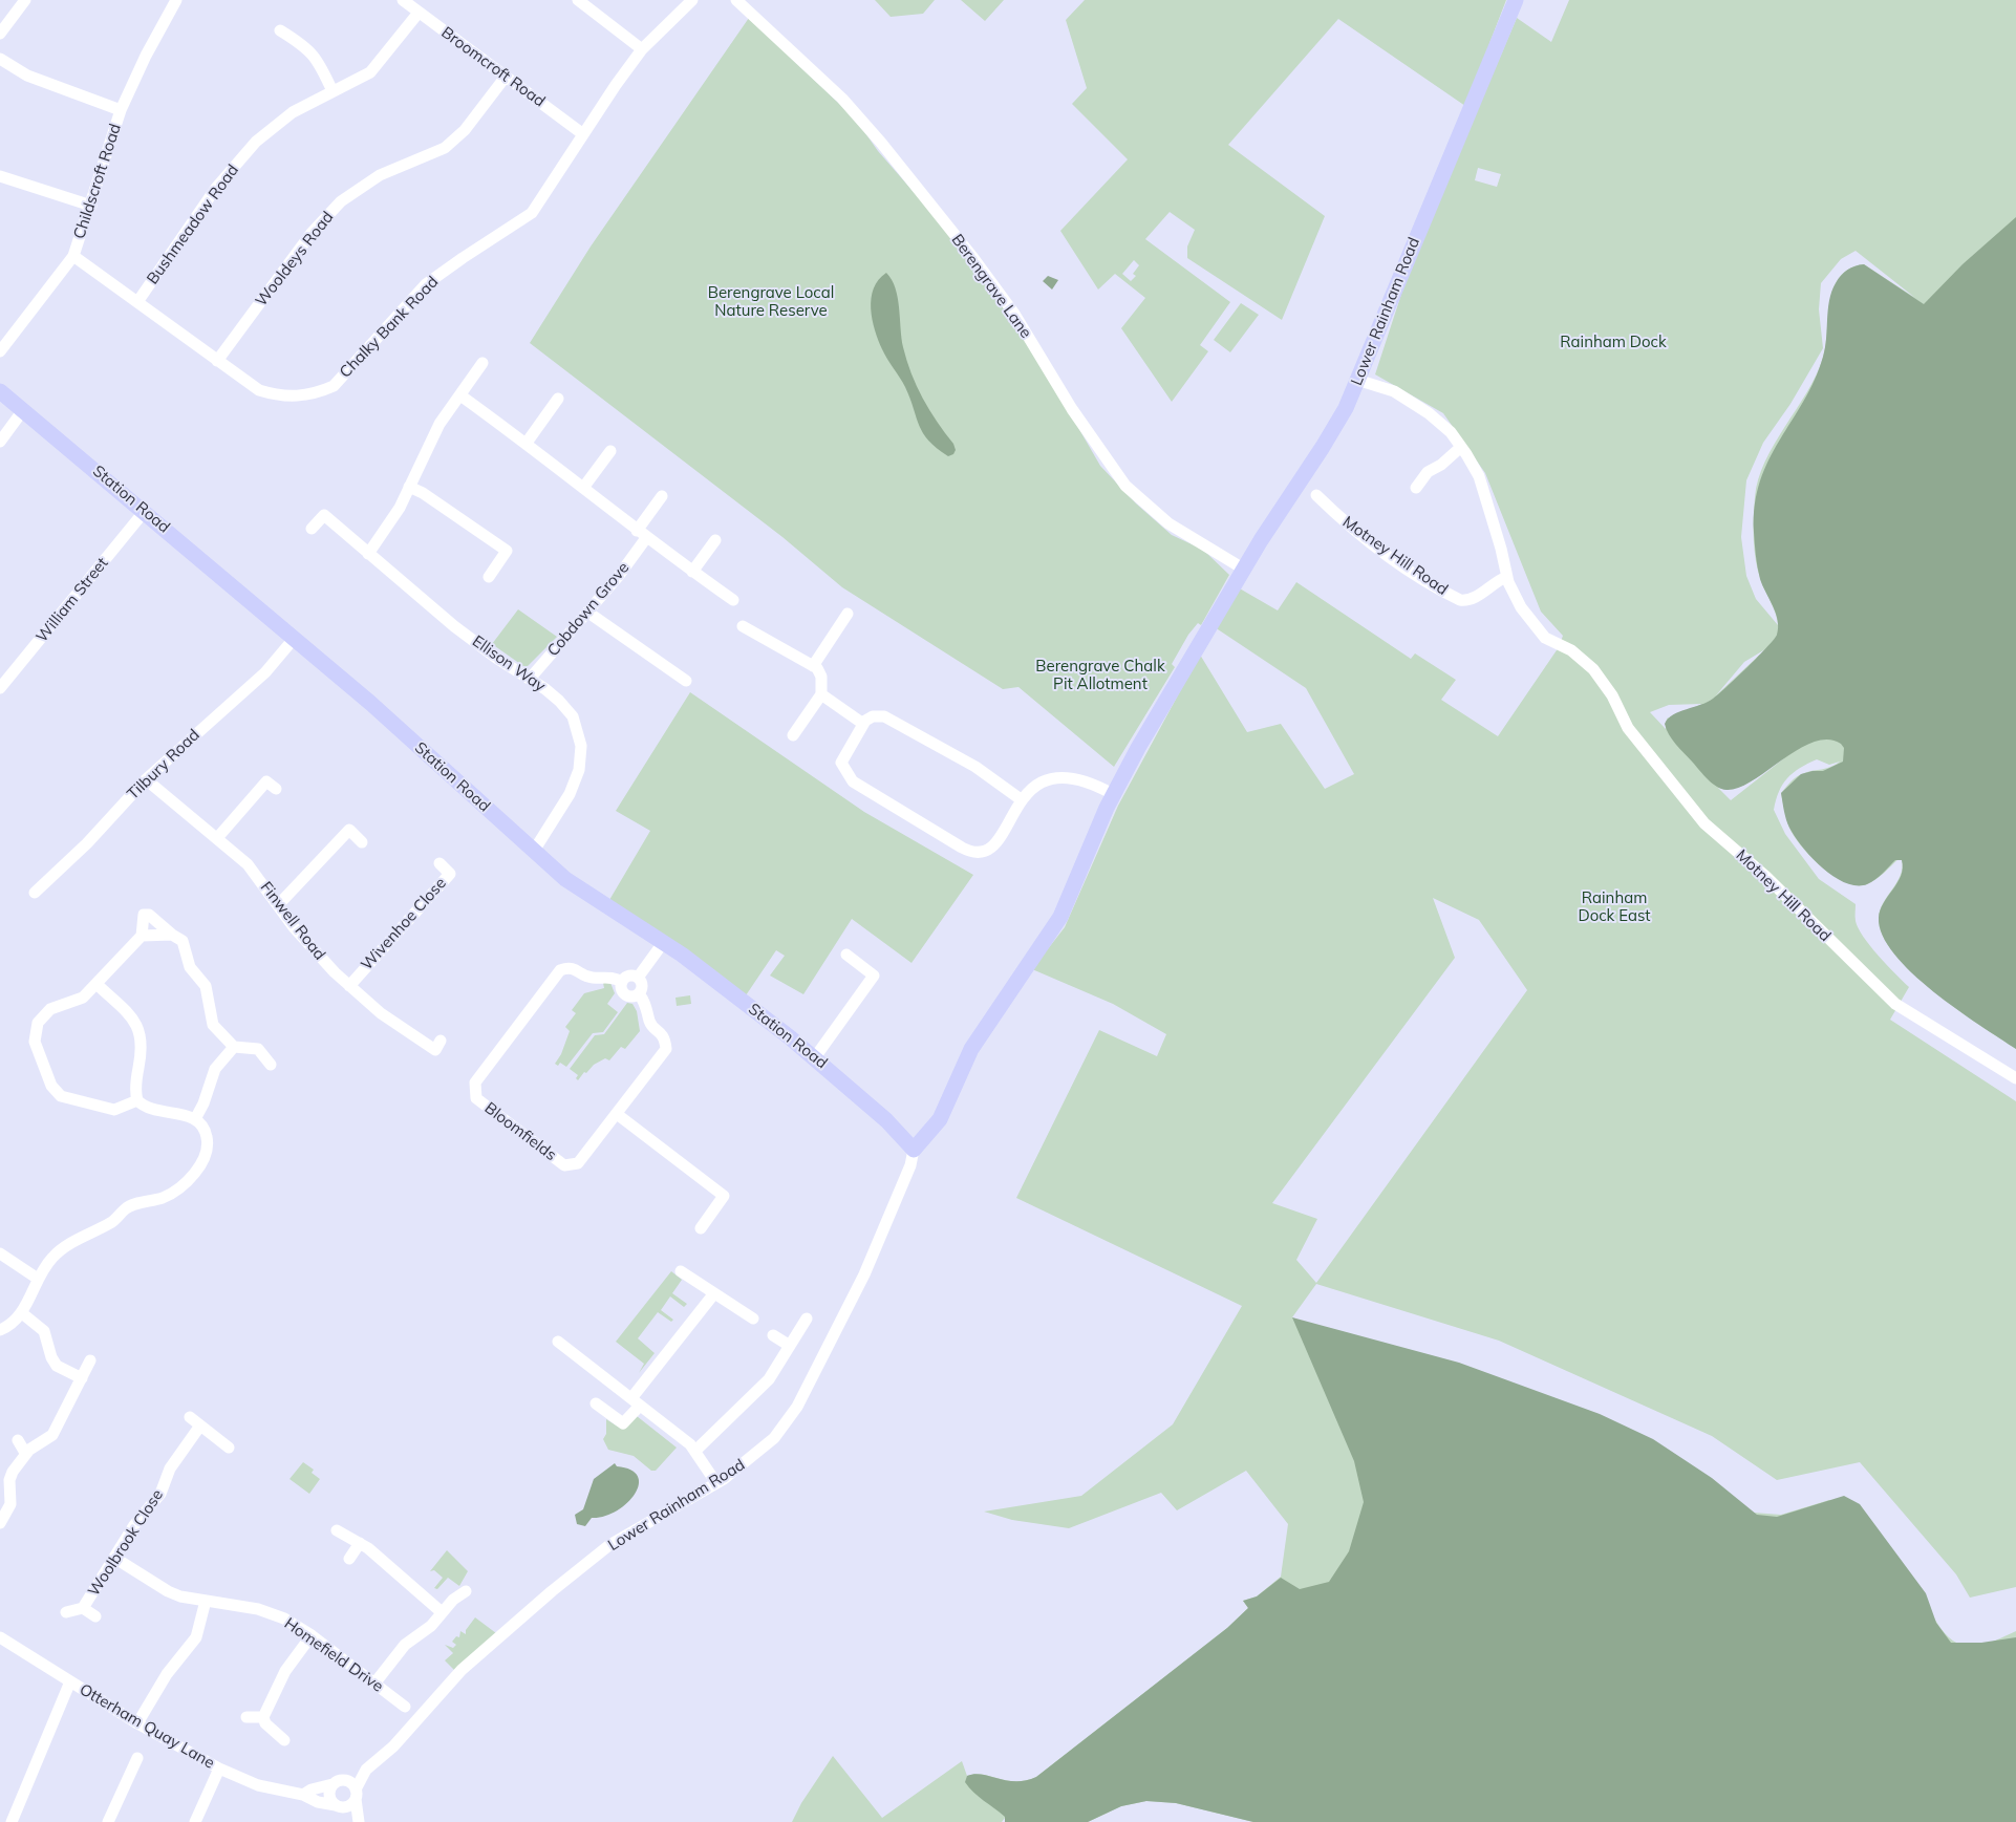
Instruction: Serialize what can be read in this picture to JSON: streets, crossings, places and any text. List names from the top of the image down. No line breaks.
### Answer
{"streets":{"main road":["Lower Rainham Road","Station Road"],"street":["Broomcroft Road","Childscroft Road","Bushmeadow Road","Wooldeys Road","Berengrave Lane","Chalky Bank Road","Motney Hill Road","William Street","Cobdown Grove","Ellison Way","Tilbury Road","Finwell Road","Wivenhoe Close","Bloomfields","Woolbrook Close","Homefield Drive","Otterham Quay Lane"]},"crossings":[["Broomcroft Road","Bushmeadow Road"],["Broomcroft Road","Wooldeys Road"],["Broomcroft Road","Chalky Bank Road"],["Childscroft Road","Chalky Bank Road"],["Bushmeadow Road","Chalky Bank Road"],["Wooldeys Road","Chalky Bank Road"],["Berengrave Lane","Lower Rainham Road"],["Lower Rainham Road","Station Road"],["Lower Rainham Road","Motney Hill Road"],["Lower Rainham Road","Otterham Quay Lane"],["Station Road","William Street"],["Station Road","Ellison Way"],["Station Road","Tilbury Road"],["Cobdown Grove","Ellison Way"],["Tilbury Road","Finwell Road"],["Finwell Road","Wivenhoe Close"],["Woolbrook Close","Homefield Drive"]],"parks":["Berengrave Local Nature Reserve","Rainham Dock","Berengrave Chalk Pit Allotment","Rainham Dock East"]}
